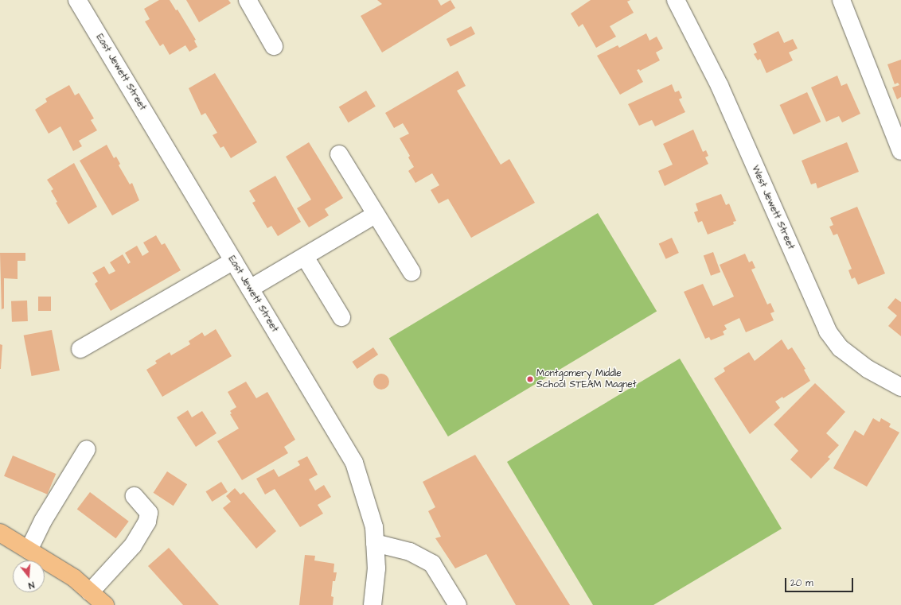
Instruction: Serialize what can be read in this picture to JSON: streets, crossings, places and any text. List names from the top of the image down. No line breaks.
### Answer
{"streets":{"street":["East Jewett Street","West Jewett Street"]},"places":["Montgomery Middle School STEAM Magnet"],"scale_bar":"20 m","north":"bottom"}
